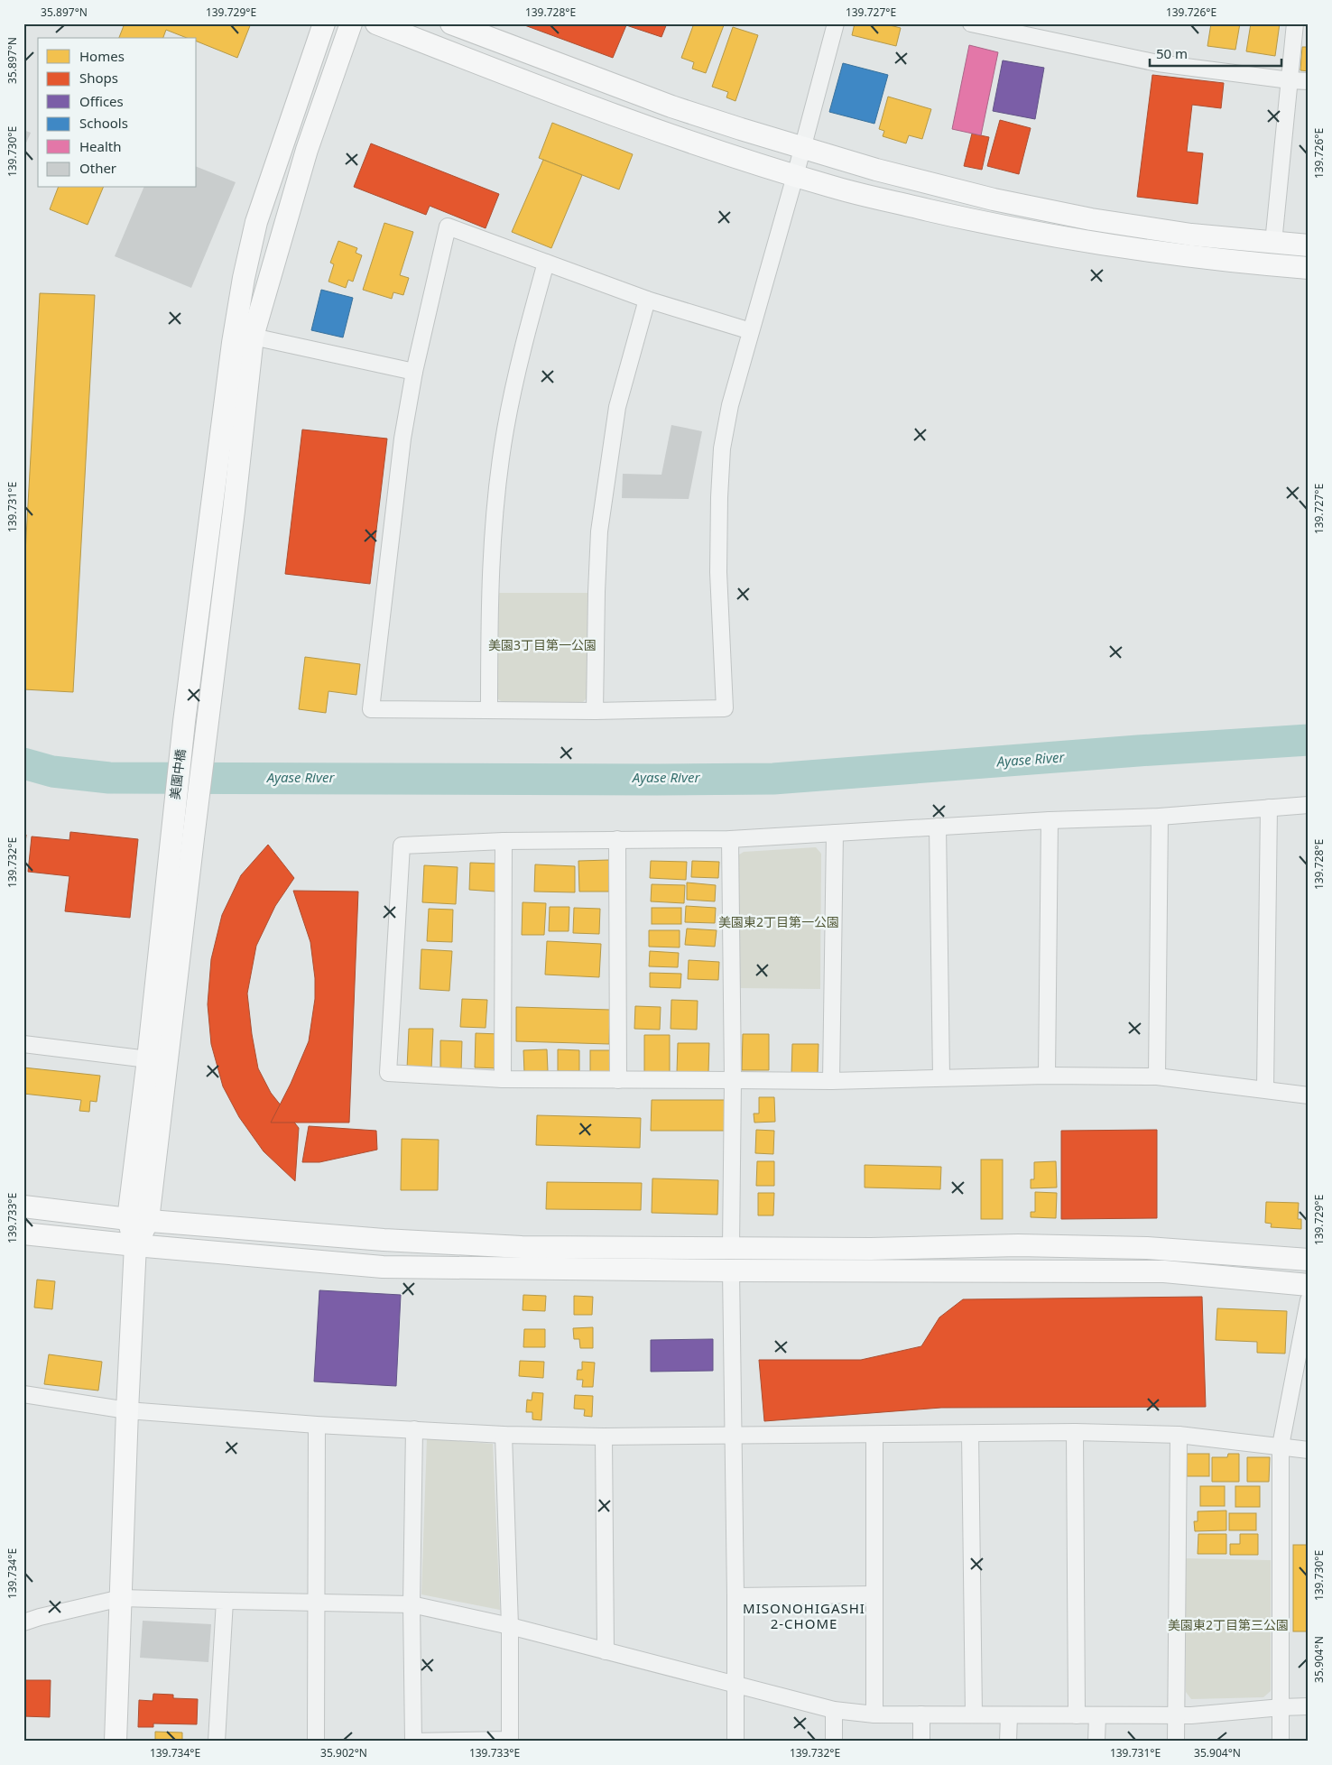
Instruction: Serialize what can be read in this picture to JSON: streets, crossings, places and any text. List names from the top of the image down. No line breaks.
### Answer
{"streets":{"street":["美園中橋"]},"districts":["MISONOHIGASHI 2-CHOME"],"water":["Ayase River"],"parks":["美園3丁目第一公園","美園東2丁目第一公園","美園東2丁目第三公園"],"legend":["Homes","Shops","Offices","Schools","Health","Other"],"scale_bar":"50 m","coordinates":["35.897°N","139.729°E","139.728°E","139.727°E","139.726°E","139.730°E","139.731°E","139.732°E","139.733°E","139.734°E","35.904°N","35.902°N"]}
